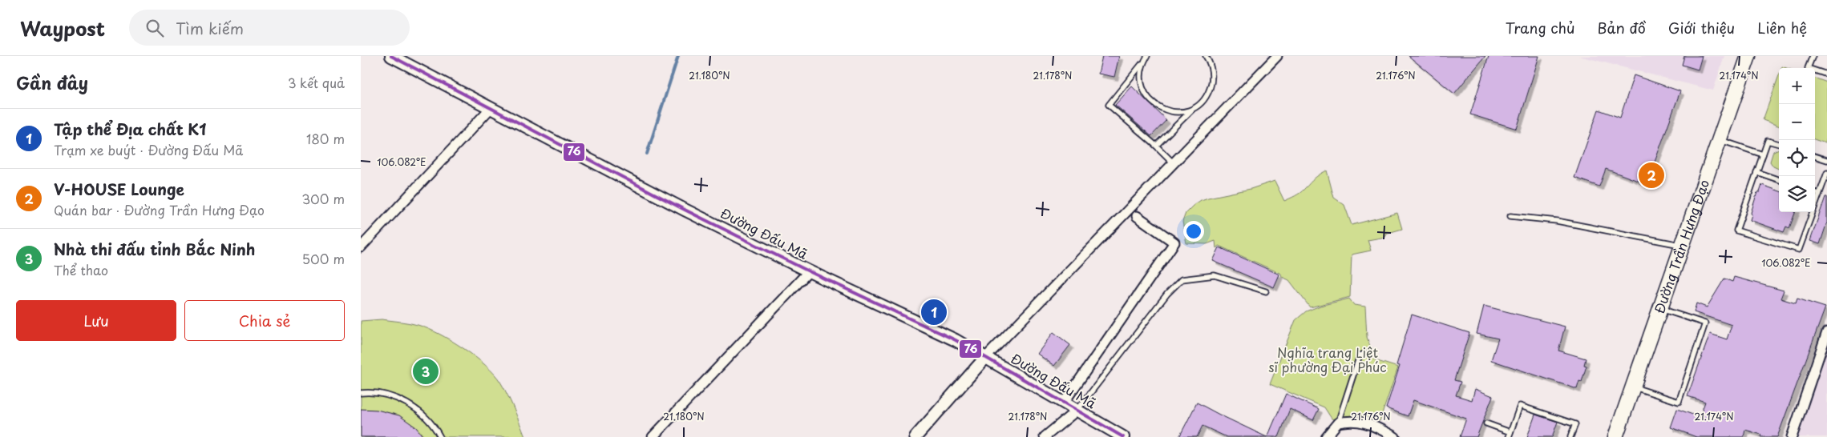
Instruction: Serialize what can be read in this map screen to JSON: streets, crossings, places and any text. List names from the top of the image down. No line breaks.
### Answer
{"streets":{"main road":["Đường Trần Hưng Đạo"],"street":["Đường Đấu Mã"]},"parks":["Nghĩa trang Liệt sĩ phường Đại Phúc"],"lines":["transit line 76"],"page":{"header":"Waypost","search":"Tìm kiếm","nav":["Trang chủ","Bản đồ","Giới thiệu","Liên hệ"],"heading":["Gần đây","3 kết quả"],"map_buttons":["+","−"],"list":[{"mark":"1","name":"Tập thể Địa chất K1","note":"Trạm xe buýt · Đường Đấu Mã","value":"180 m"},{"mark":"2","name":"V-HOUSE Lounge","note":"Quán bar · Đường Trần Hưng Đạo","value":"300 m"},{"mark":"3","name":"Nhà thi đấu tỉnh Bắc Ninh","note":"Thể thao","value":"500 m"}],"pins":["2","1","3"],"buttons":["Lưu","Chia sẻ"]},"coordinates":["21.180°N","21.178°N","21.176°N","21.174°N","106.082°E"]}
